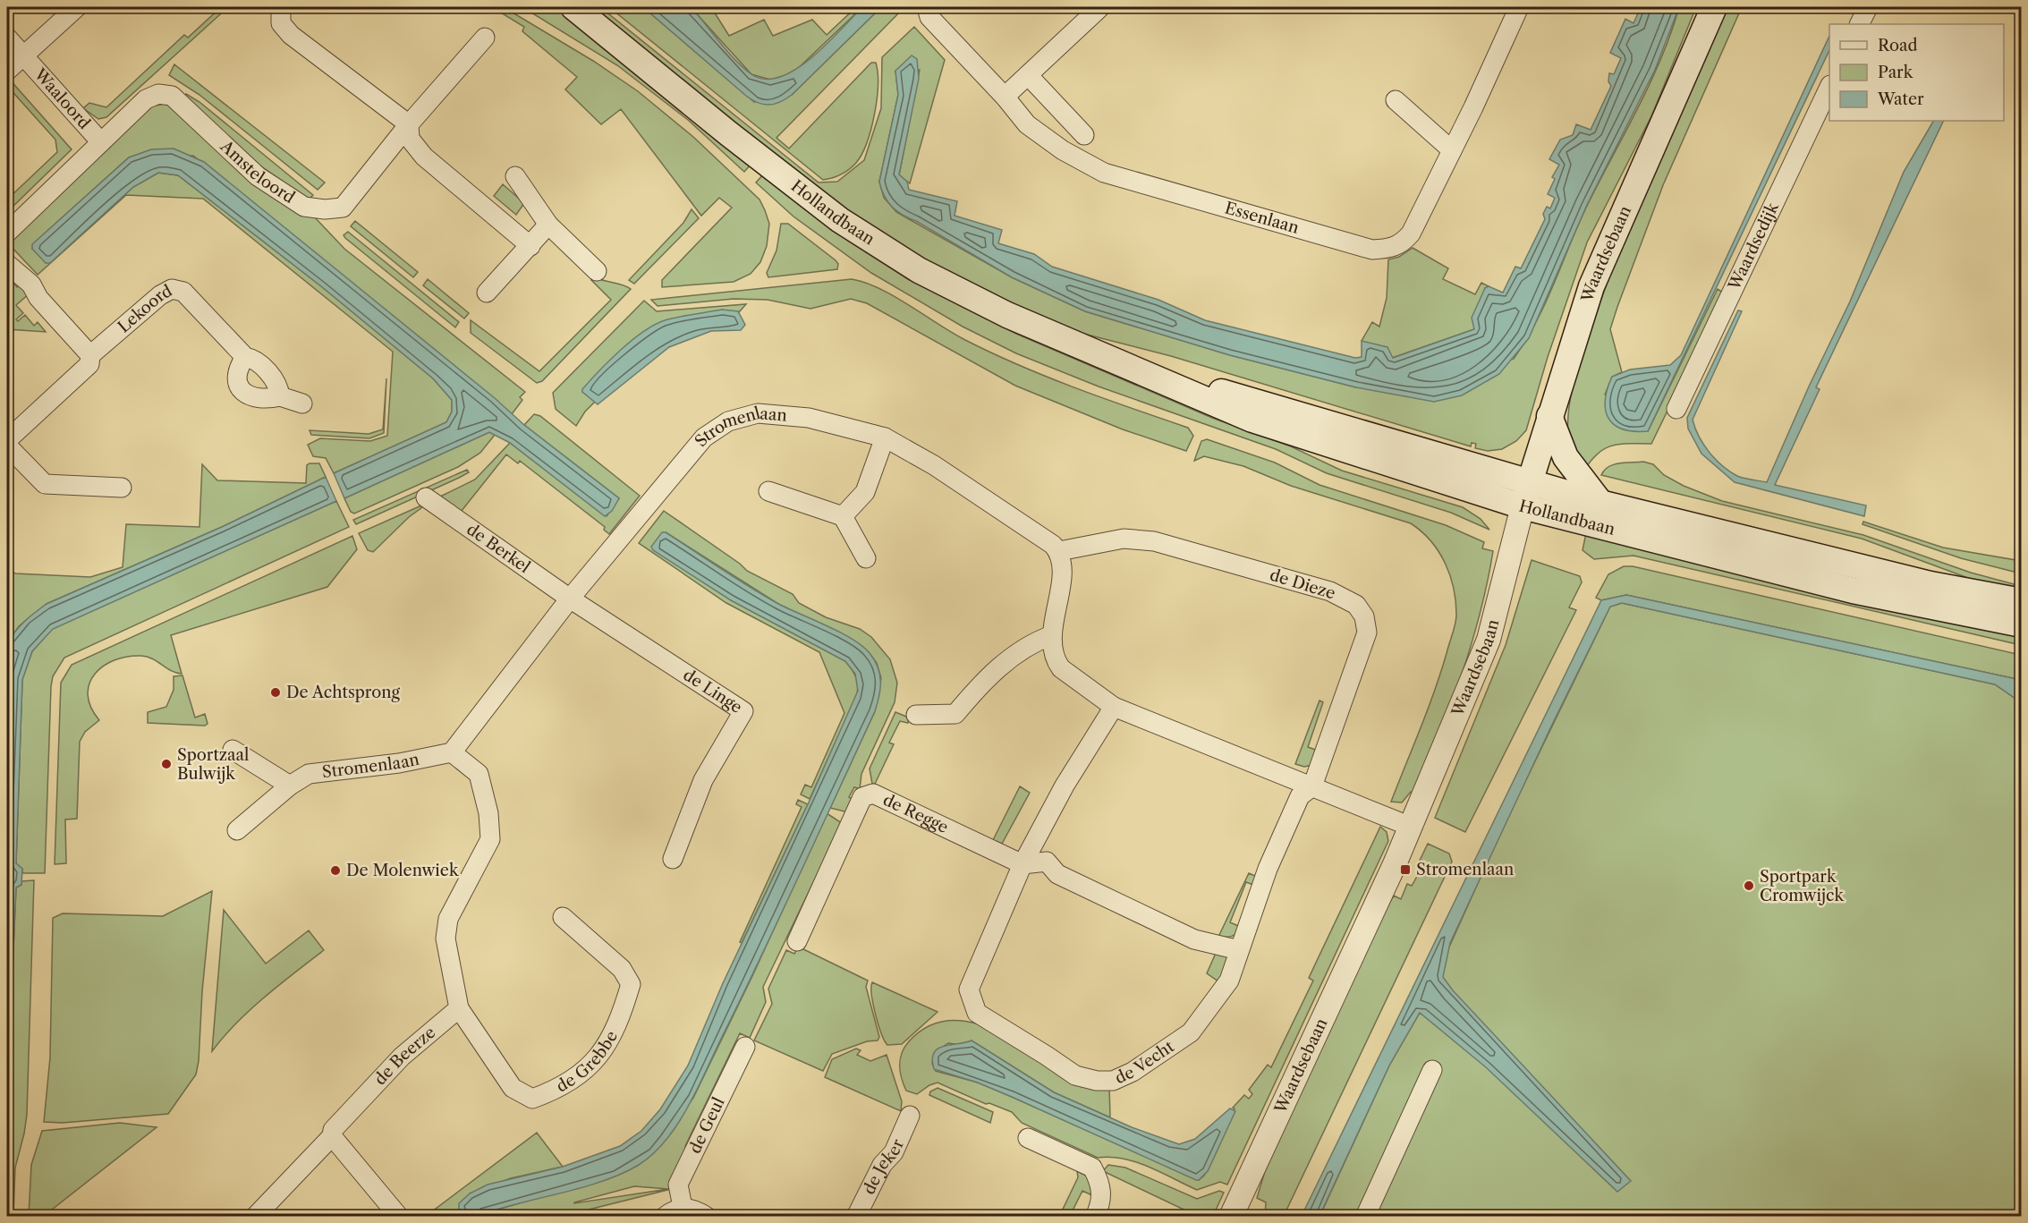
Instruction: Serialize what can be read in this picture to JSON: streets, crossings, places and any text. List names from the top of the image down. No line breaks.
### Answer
{"streets":{"main road":["Hollandbaan","Waardsebaan"],"street":["Waaloord","Amsteloord","Essenlaan","Waardsedijk","Lekoord","Stromenlaan","de Berkel","de Dieze","de Linge","de Regge","de Beerze","de Grebbe","de Vecht","de Geul","de Jeker"]},"crossings":[["Waaloord","Amsteloord"],["Hollandbaan","Waardsebaan"],["Stromenlaan","de Berkel"],["Stromenlaan","de Dieze"],["Stromenlaan","de Linge"],["de Berkel","de Linge"],["de Dieze","de Vecht"],["de Regge","de Vecht"],["de Beerze","de Grebbe"]],"places":{"other":["De Achtsprong","Sportzaal Bulwijk","De Molenwiek","Sportpark Cromwijck"],"transit":["Stromenlaan"]},"legend":["Road","Park","Water"]}
